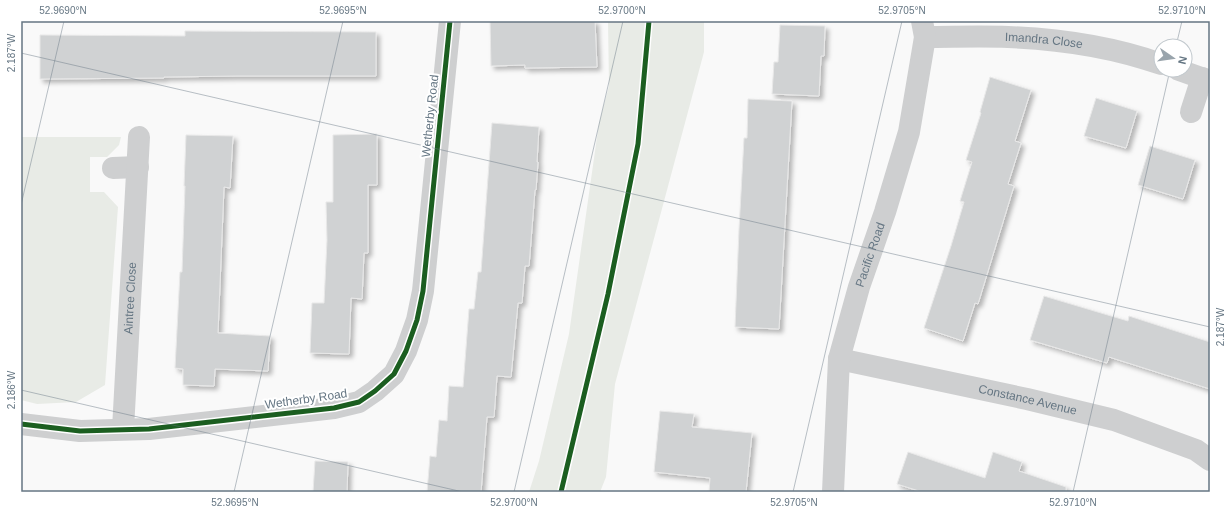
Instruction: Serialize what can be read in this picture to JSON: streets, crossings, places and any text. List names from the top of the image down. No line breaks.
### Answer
{"streets":{"street":["Imandra Close","Wetherby Road","Pacific Road","Aintree Close","Constance Avenue"]},"crossings":[["Imandra Close","Pacific Road"],["Wetherby Road","Aintree Close"],["Pacific Road","Constance Avenue"]],"north":"right","coordinates":["52.9690°N","52.9695°N","52.9700°N","52.9705°N","52.9710°N","2.187°W","2.186°W"]}
